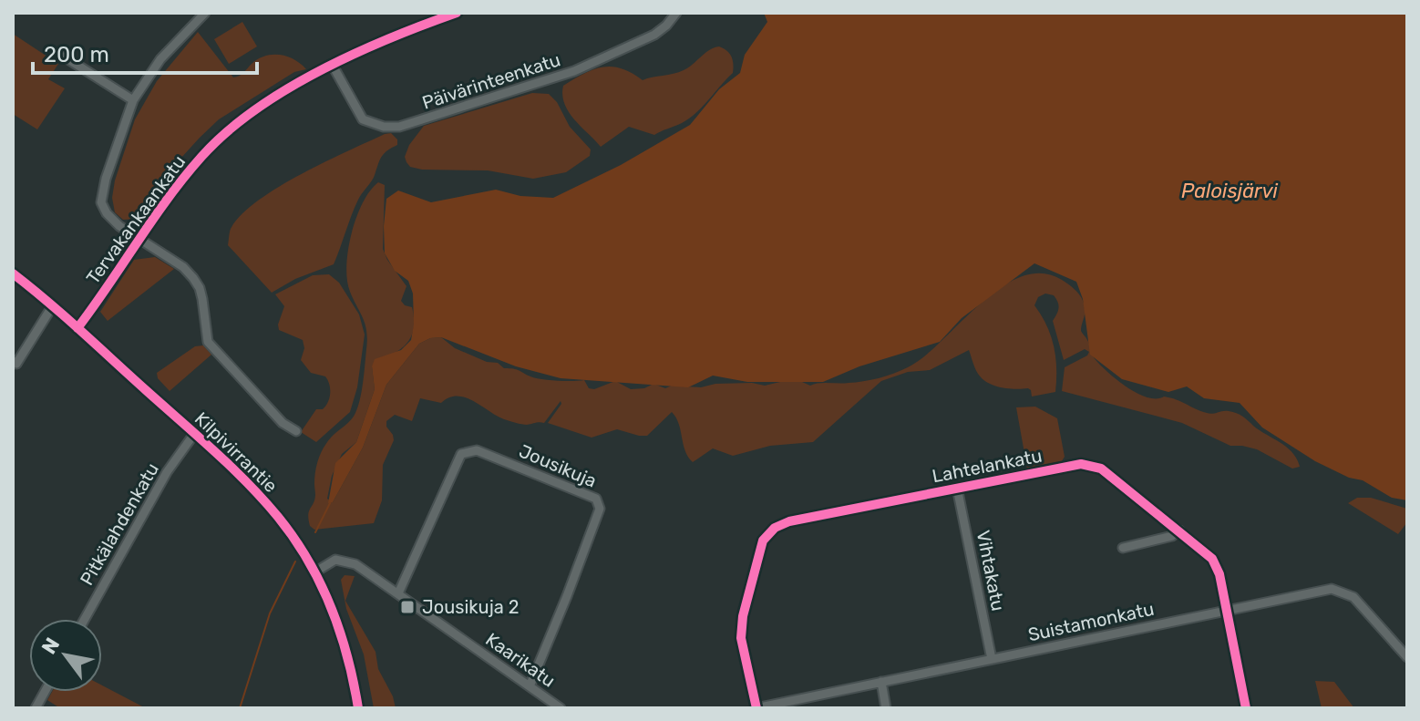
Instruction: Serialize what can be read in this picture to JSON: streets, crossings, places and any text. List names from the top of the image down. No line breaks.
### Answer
{"streets":{"street":["Päivärinteenkatu","Tervakankaankatu","Kilpivirrantie","Jousikuja","Lahtelankatu","Pitkälahdenkatu","Vihtakatu","Suistamonkatu","Kaarikatu"]},"crossings":[["Päivärinteenkatu","Tervakankaankatu"],["Tervakankaankatu","Kilpivirrantie"],["Kilpivirrantie","Pitkälahdenkatu"],["Kilpivirrantie","Kaarikatu"],["Jousikuja","Kaarikatu"],["Lahtelankatu","Vihtakatu"],["Lahtelankatu","Suistamonkatu"],["Vihtakatu","Suistamonkatu"]],"water":["Paloisjärvi"],"places":{"transit":["Jousikuja 2"]},"scale_bar":"200 m","north":"top left"}
